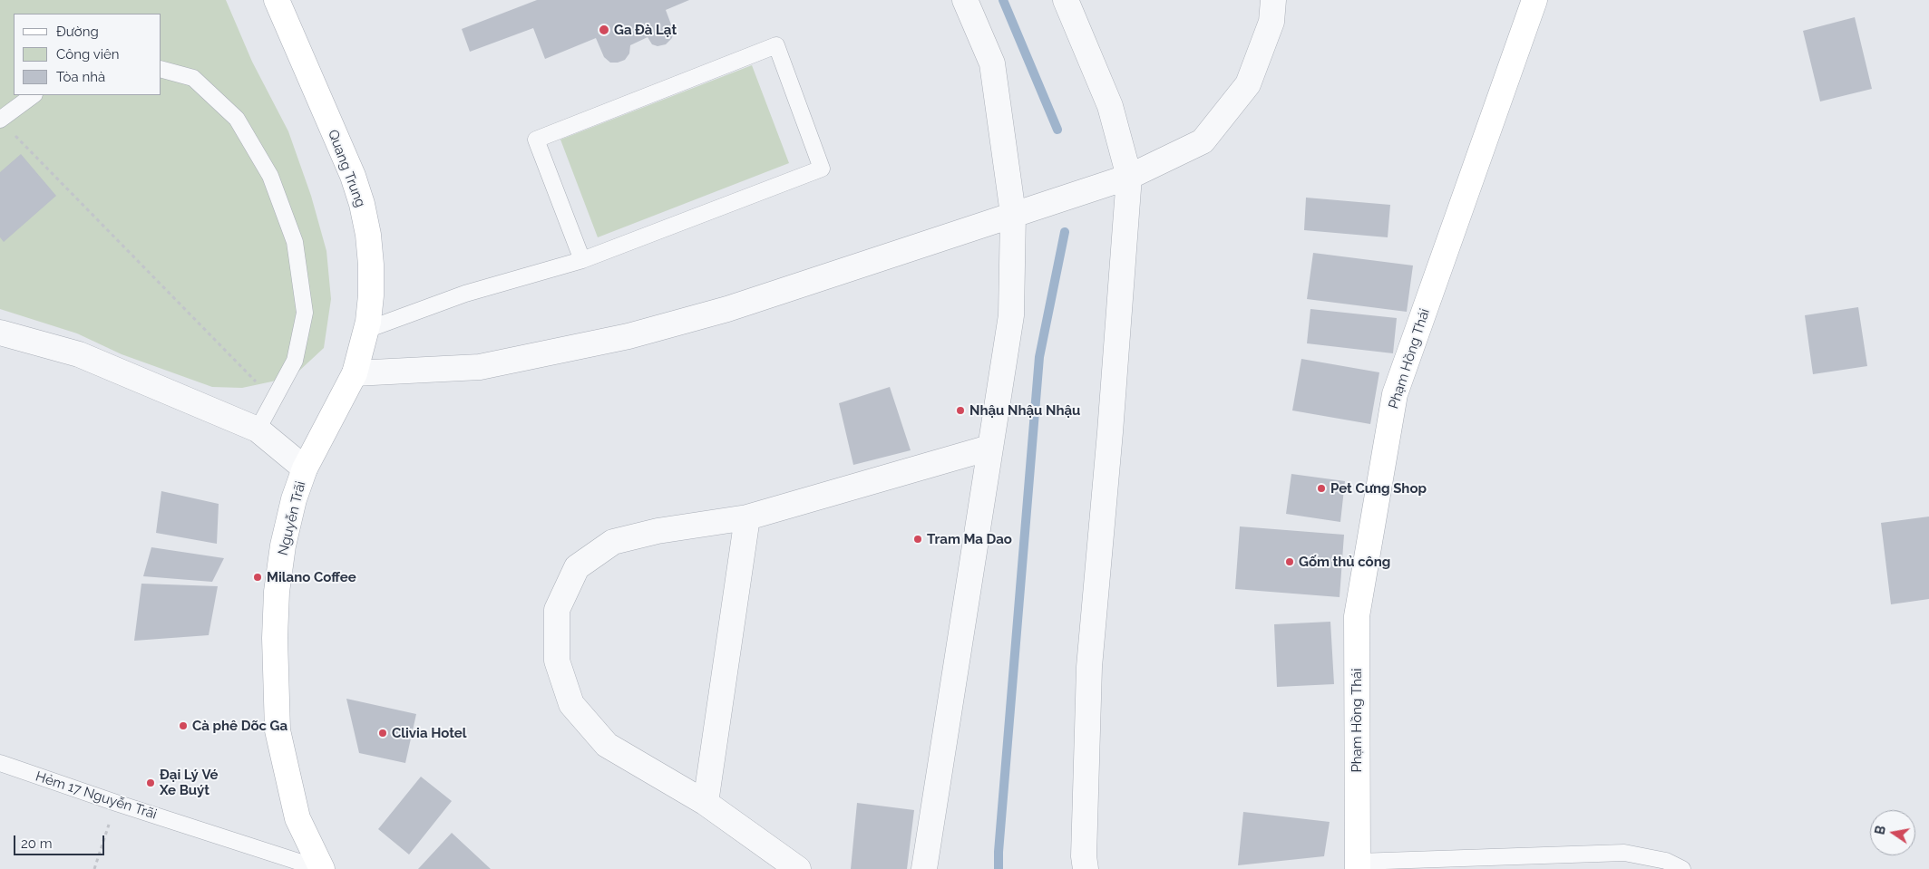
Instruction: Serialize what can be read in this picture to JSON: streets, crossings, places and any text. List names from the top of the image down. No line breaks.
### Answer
{"streets":{"main road":["Quang Trung","Phạm Hồng Thái","Nguyễn Trãi"],"lane":["Hẻm 17 Nguyễn Trãi"]},"crossings":[["Quang Trung","Nguyễn Trãi"],["Nguyễn Trãi","Hẻm 17 Nguyễn Trãi"]],"places":["Ga Đà Lạt","Nhậu Nhậu Nhậu","Pet Cưng Shop","Tram Ma Dao","Gốm thủ công","Milano Coffee","Cà phê Dõc Ga","Clivia Hotel","Đại Lý Vé Xe Buýt"],"legend":["Đường","Công viên","Tòa nhà"],"scale_bar":"20 m","north":"left"}
